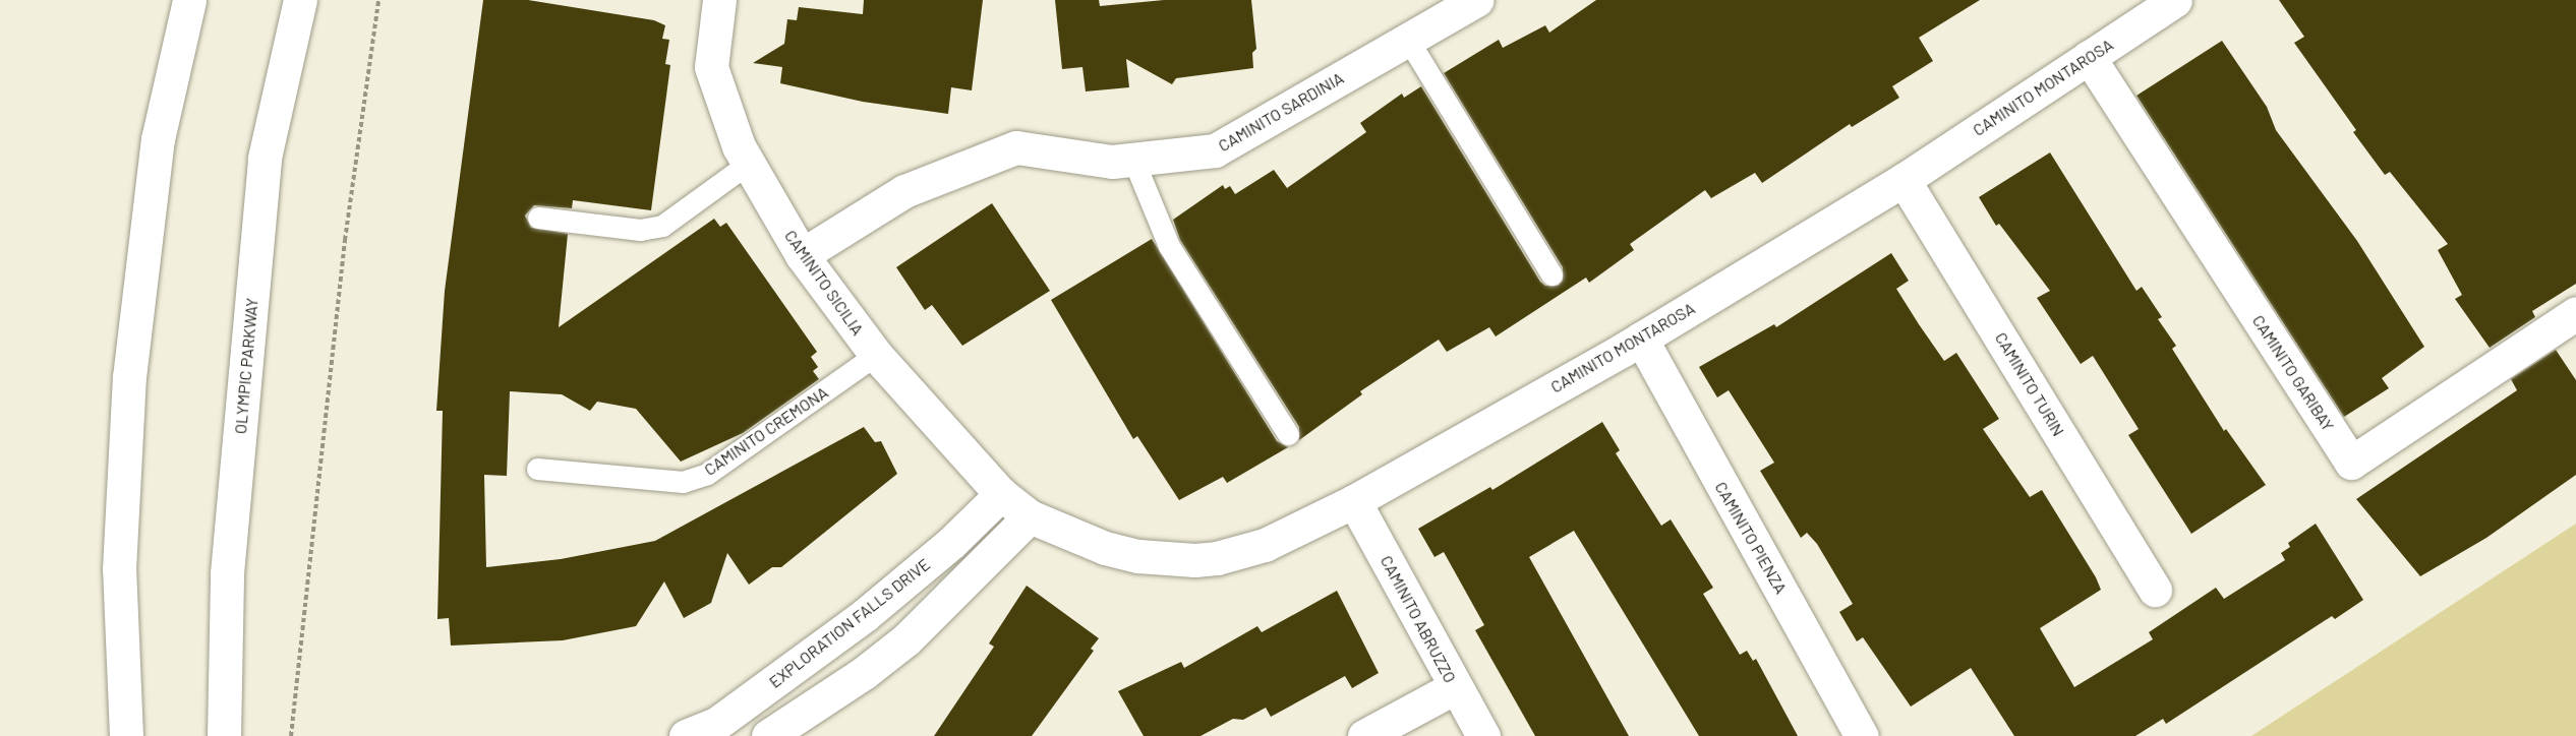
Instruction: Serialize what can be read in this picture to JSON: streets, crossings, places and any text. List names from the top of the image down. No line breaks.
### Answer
{"streets":{"street":["CAMINITO MONTAROSA","CAMINITO SARDINIA","CAMINITO SICILIA","OLYMPIC PARKWAY","CAMINITO GARIBAY","CAMINITO TURIN","CAMINITO PIENZA","CAMINITO ABRUZZO","EXPLORATION FALLS DRIVE"],"lane":["CAMINITO CREMONA"]},"crossings":[["CAMINITO MONTAROSA","CAMINITO SICILIA"],["CAMINITO MONTAROSA","CAMINITO GARIBAY"],["CAMINITO MONTAROSA","CAMINITO TURIN"],["CAMINITO MONTAROSA","CAMINITO PIENZA"],["CAMINITO MONTAROSA","CAMINITO ABRUZZO"],["CAMINITO SARDINIA","CAMINITO SICILIA"],["CAMINITO SICILIA","CAMINITO CREMONA"],["CAMINITO SICILIA","EXPLORATION FALLS DRIVE"]]}
